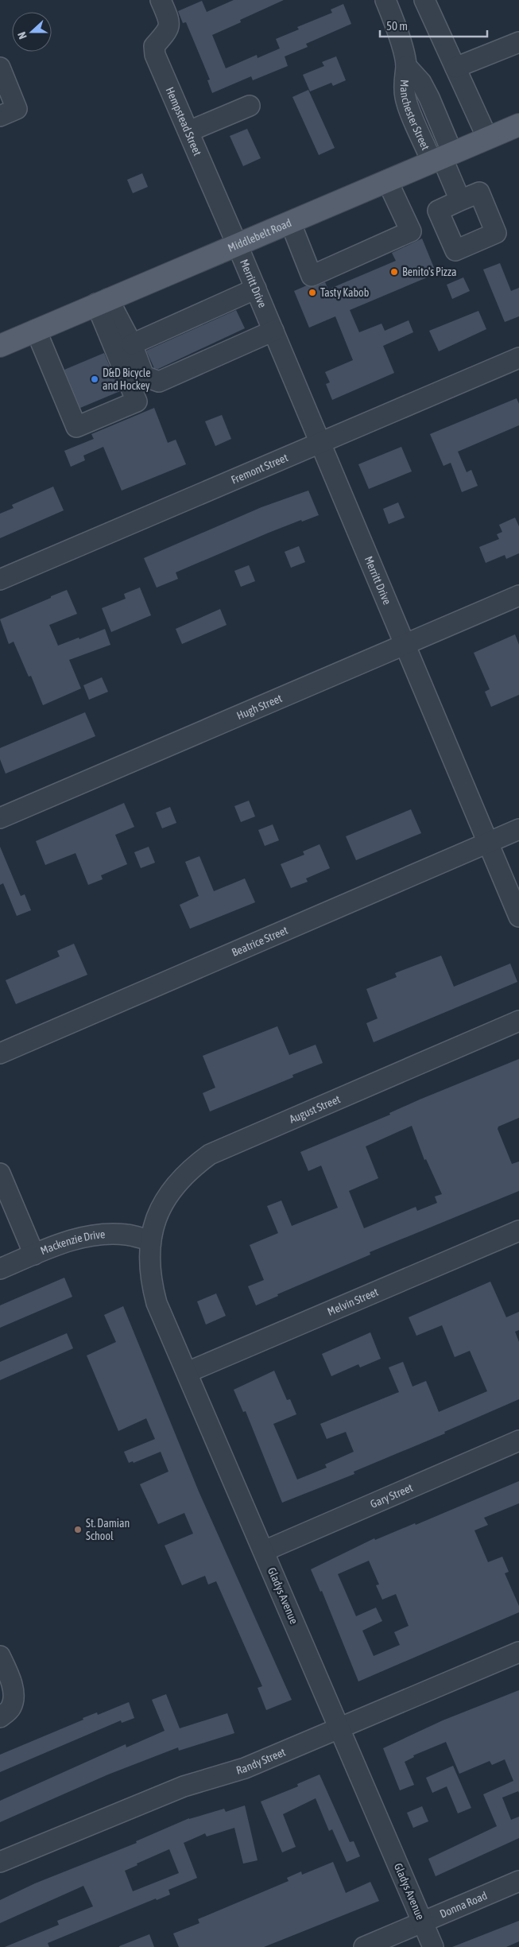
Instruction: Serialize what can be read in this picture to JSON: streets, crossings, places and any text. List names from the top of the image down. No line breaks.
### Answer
{"streets":{"main road":["Middlebelt Road"],"street":["Manchester Street","Hempstead Street","Merritt Drive","Fremont Street","Hugh Street","Beatrice Street","August Street","Mackenzie Drive","Melvin Street","Gary Street","Gladys Avenue","Randy Street","Donna Road"]},"crossings":[["Manchester Street","Middlebelt Road"],["Hempstead Street","Middlebelt Road"],["Hempstead Street","Merritt Drive"],["Middlebelt Road","Merritt Drive"],["Merritt Drive","Fremont Street"],["Merritt Drive","Hugh Street"],["Merritt Drive","Beatrice Street"],["August Street","Mackenzie Drive"],["August Street","Gladys Avenue"],["Mackenzie Drive","Gladys Avenue"],["Melvin Street","Gladys Avenue"],["Gary Street","Gladys Avenue"],["Gladys Avenue","Randy Street"],["Gladys Avenue","Donna Road"]],"places":["Benito's Pizza","Tasty Kabob","D&D Bicycle and Hockey","St. Damian School"],"scale_bar":"50 m","north":"left"}
